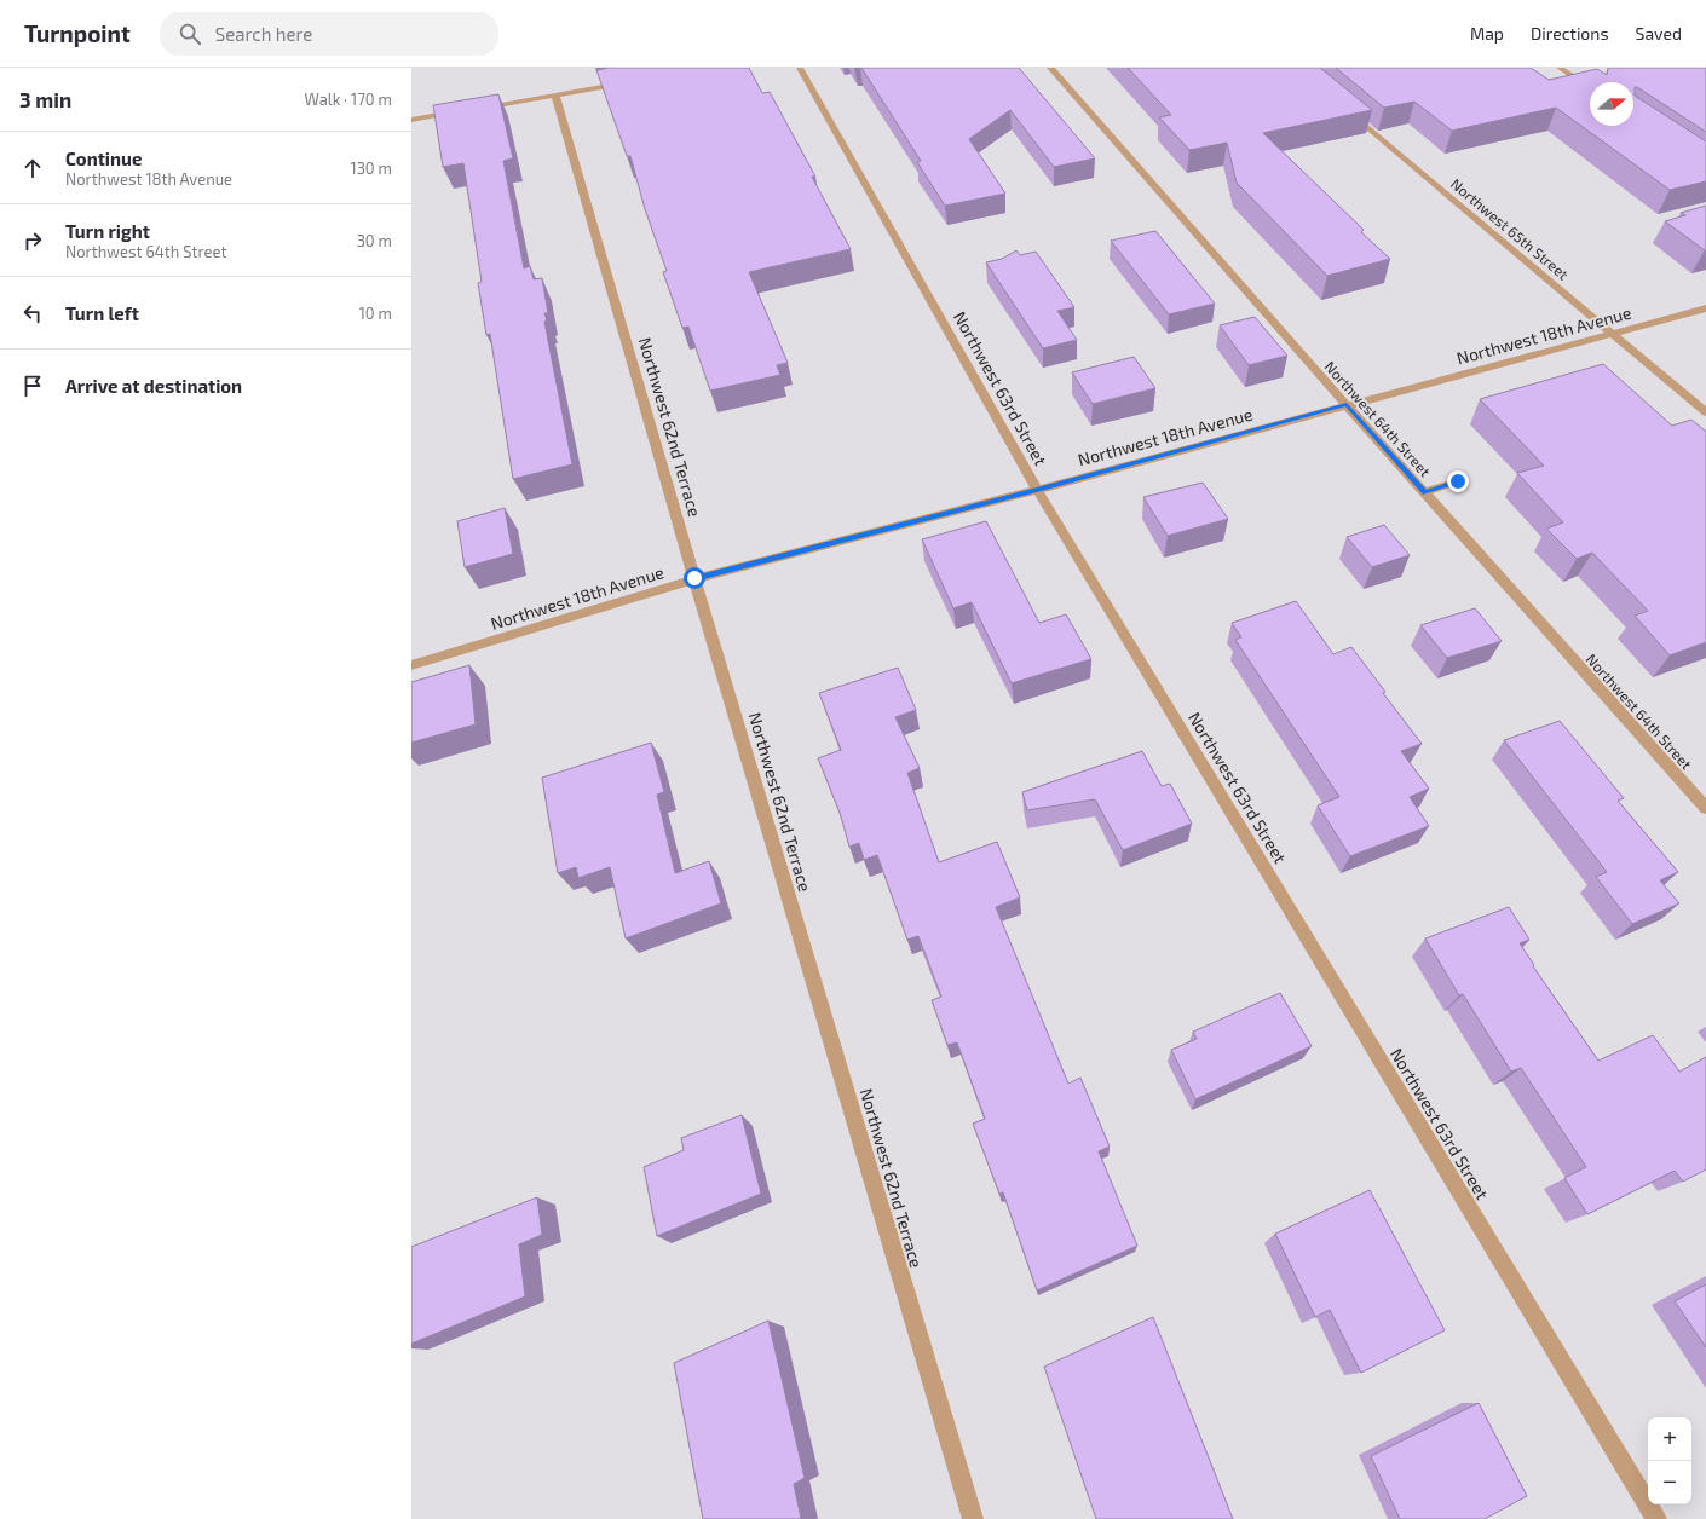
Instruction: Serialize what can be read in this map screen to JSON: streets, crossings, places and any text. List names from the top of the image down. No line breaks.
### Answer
{"streets":{"street":["Northwest 65th Street","Northwest 18th Avenue","Northwest 63rd Street","Northwest 64th Street","Northwest 62nd Terrace"]},"crossings":[["Northwest 65th Street","Northwest 18th Avenue"],["Northwest 18th Avenue","Northwest 63rd Street"],["Northwest 18th Avenue","Northwest 64th Street"],["Northwest 18th Avenue","Northwest 62nd Terrace"]],"north":"right","page":{"header":"Turnpoint","search":"Search here","nav":["Map","Directions","Saved"],"heading":["3 min","Walk · 170 m"],"list":[["Continue","Northwest 18th Avenue","130 m"],["Turn right","Northwest 64th Street","30 m"],["Turn left","10 m"],"Arrive at destination"],"map_buttons":["+","−"]}}
